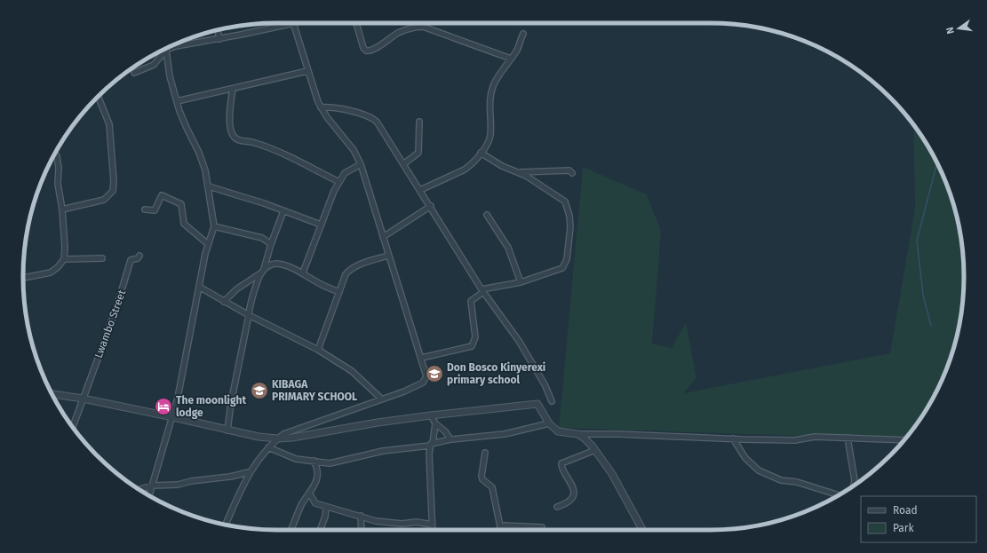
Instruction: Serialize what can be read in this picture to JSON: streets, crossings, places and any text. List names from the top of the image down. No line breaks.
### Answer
{"streets":{"street":["Lwambo Street"]},"places":{"school or university":["Don Bosco Kinyerexi primary school","KIBAGA PRIMARY SCHOOL"],"hotel":["The moonlight lodge"]},"legend":["Road","Park"],"north":"left"}
